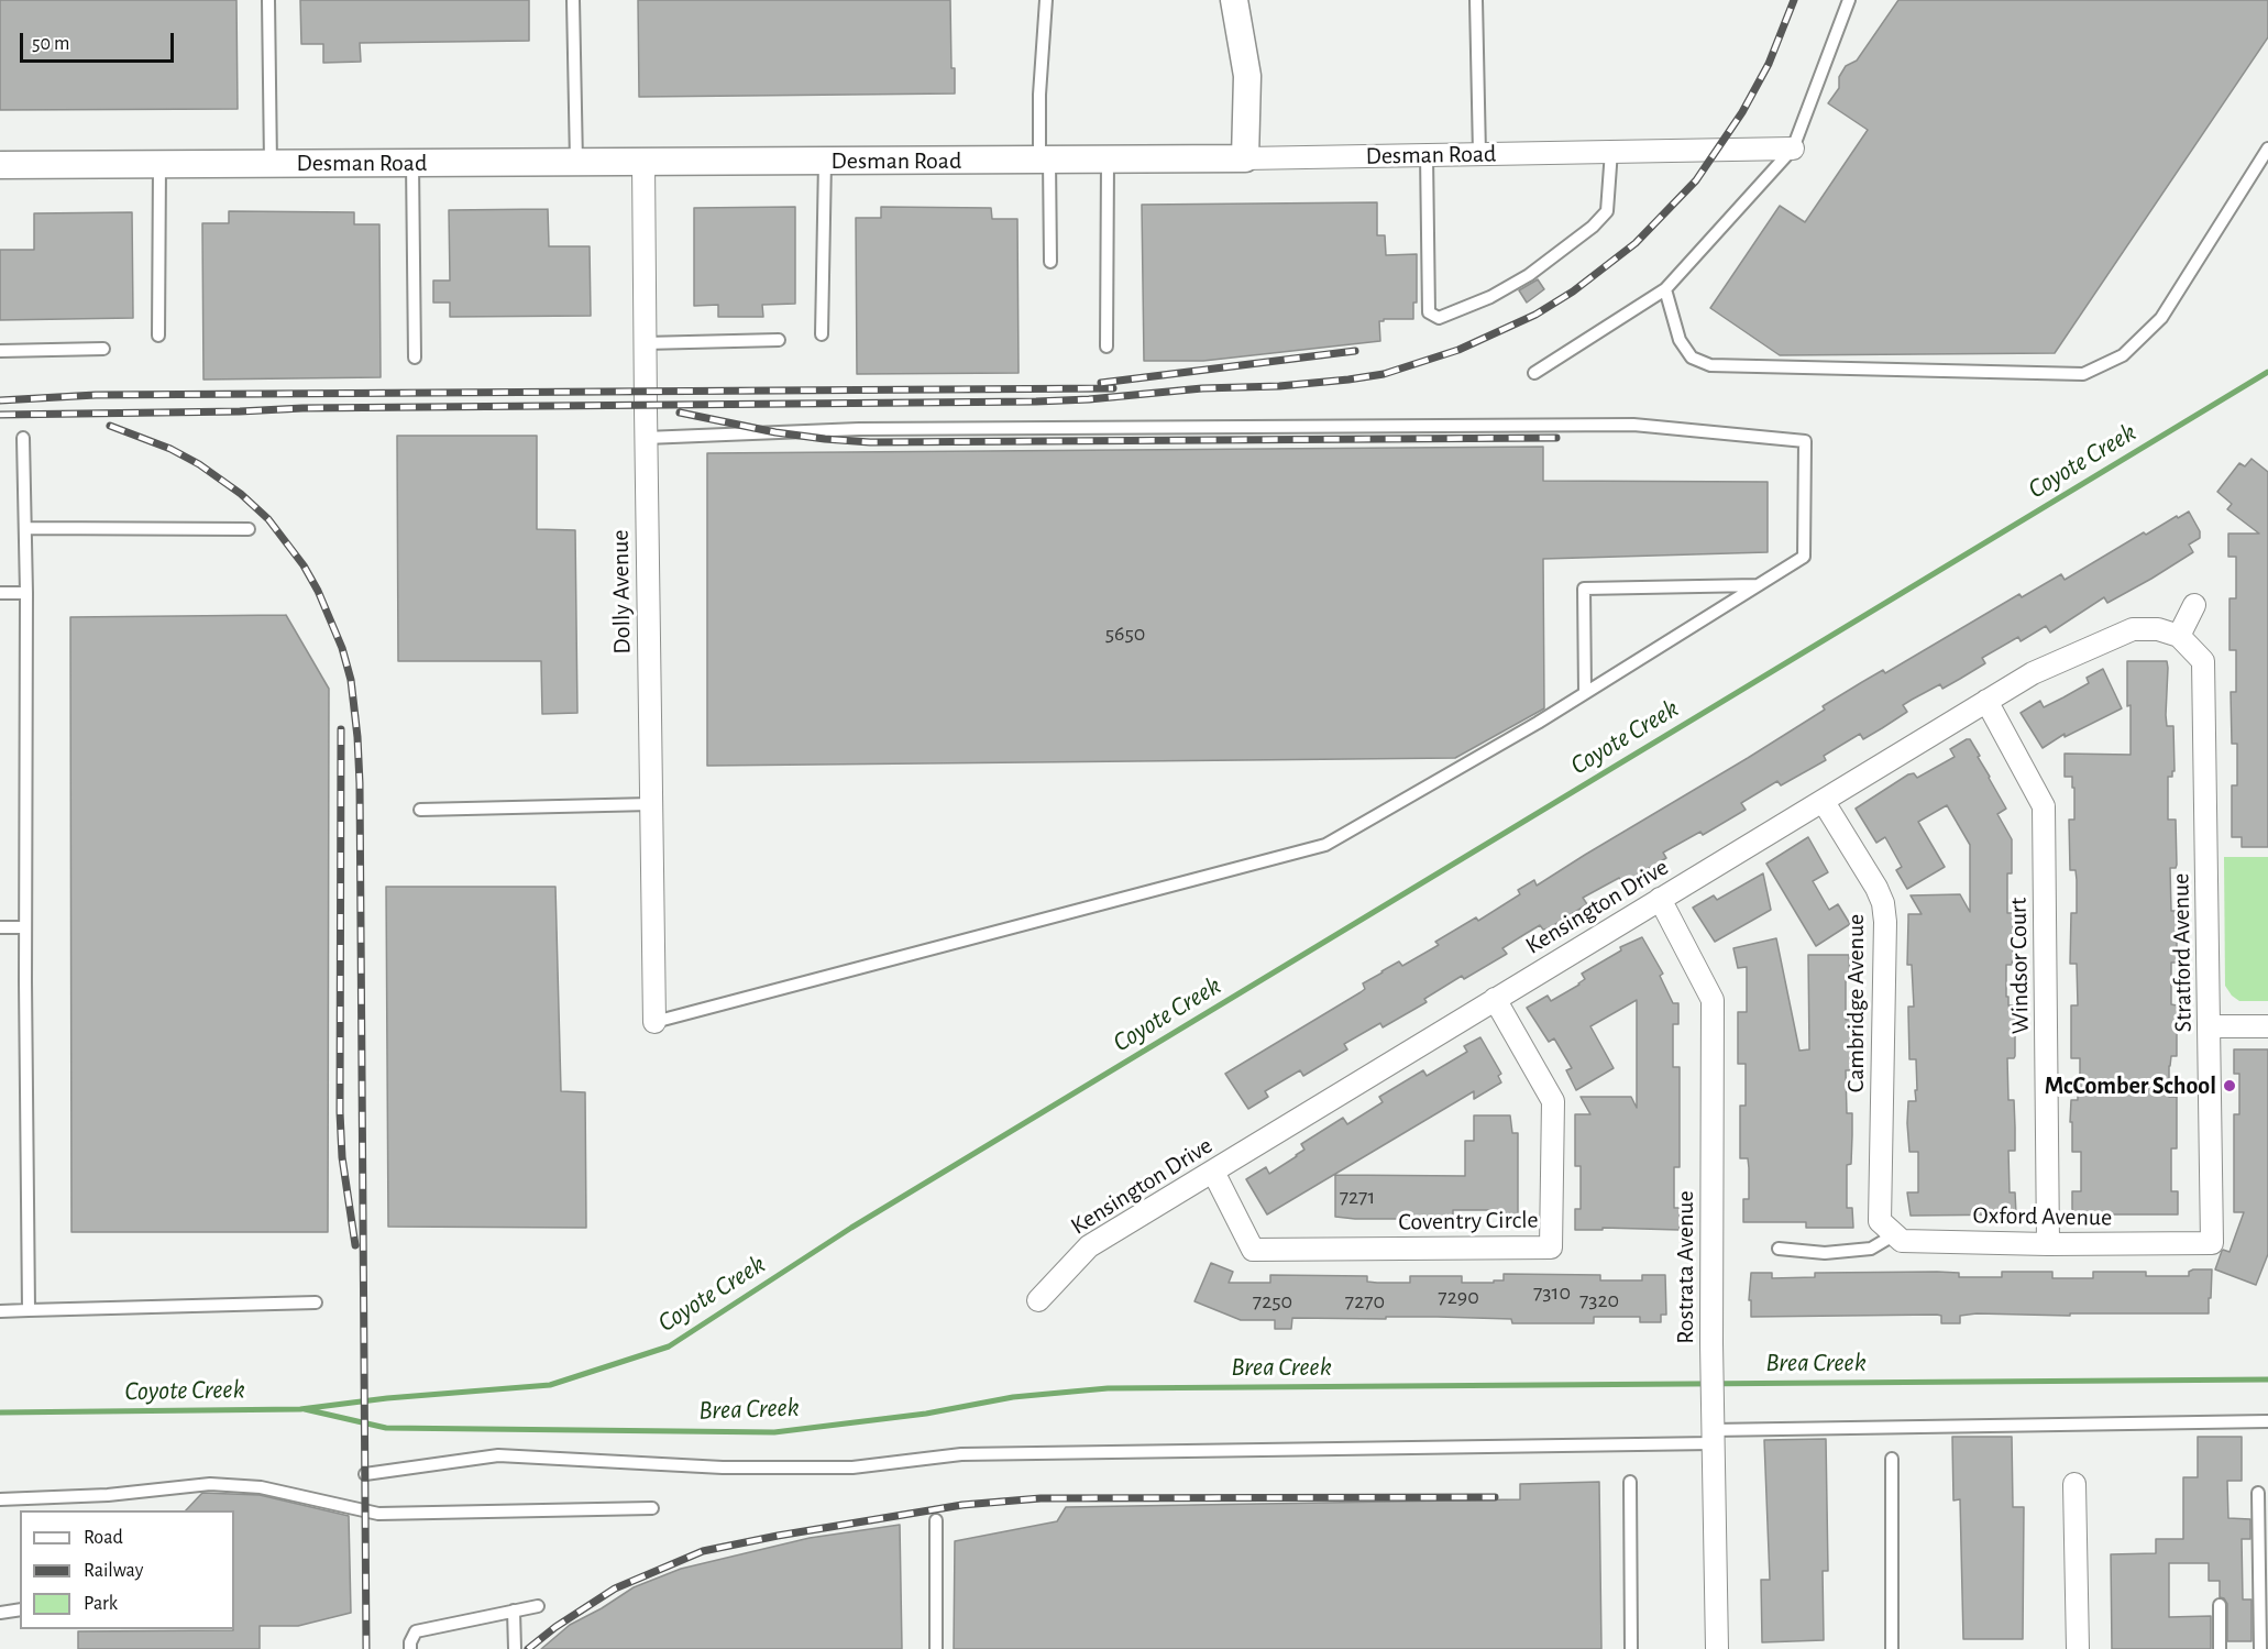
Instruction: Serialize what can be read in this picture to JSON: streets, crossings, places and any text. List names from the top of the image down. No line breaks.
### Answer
{"streets":{"street":["Desman Road","Dolly Avenue","Kensington Drive","Stratford Avenue","Windsor Court","Cambridge Avenue","Oxford Avenue","Coventry Circle","Rostrata Avenue"]},"crossings":[["Desman Road","Dolly Avenue"],["Kensington Drive","Stratford Avenue"],["Kensington Drive","Windsor Court"],["Kensington Drive","Cambridge Avenue"],["Kensington Drive","Coventry Circle"],["Kensington Drive","Rostrata Avenue"],["Stratford Avenue","Oxford Avenue"],["Windsor Court","Oxford Avenue"],["Cambridge Avenue","Oxford Avenue"]],"water":["Coyote Creek","Brea Creek"],"places":["McComber School"],"house_numbers":["5650","7271","7310","7290","7320","7250","7270"],"legend":["Road","Railway","Park"],"scale_bar":"50 m"}
